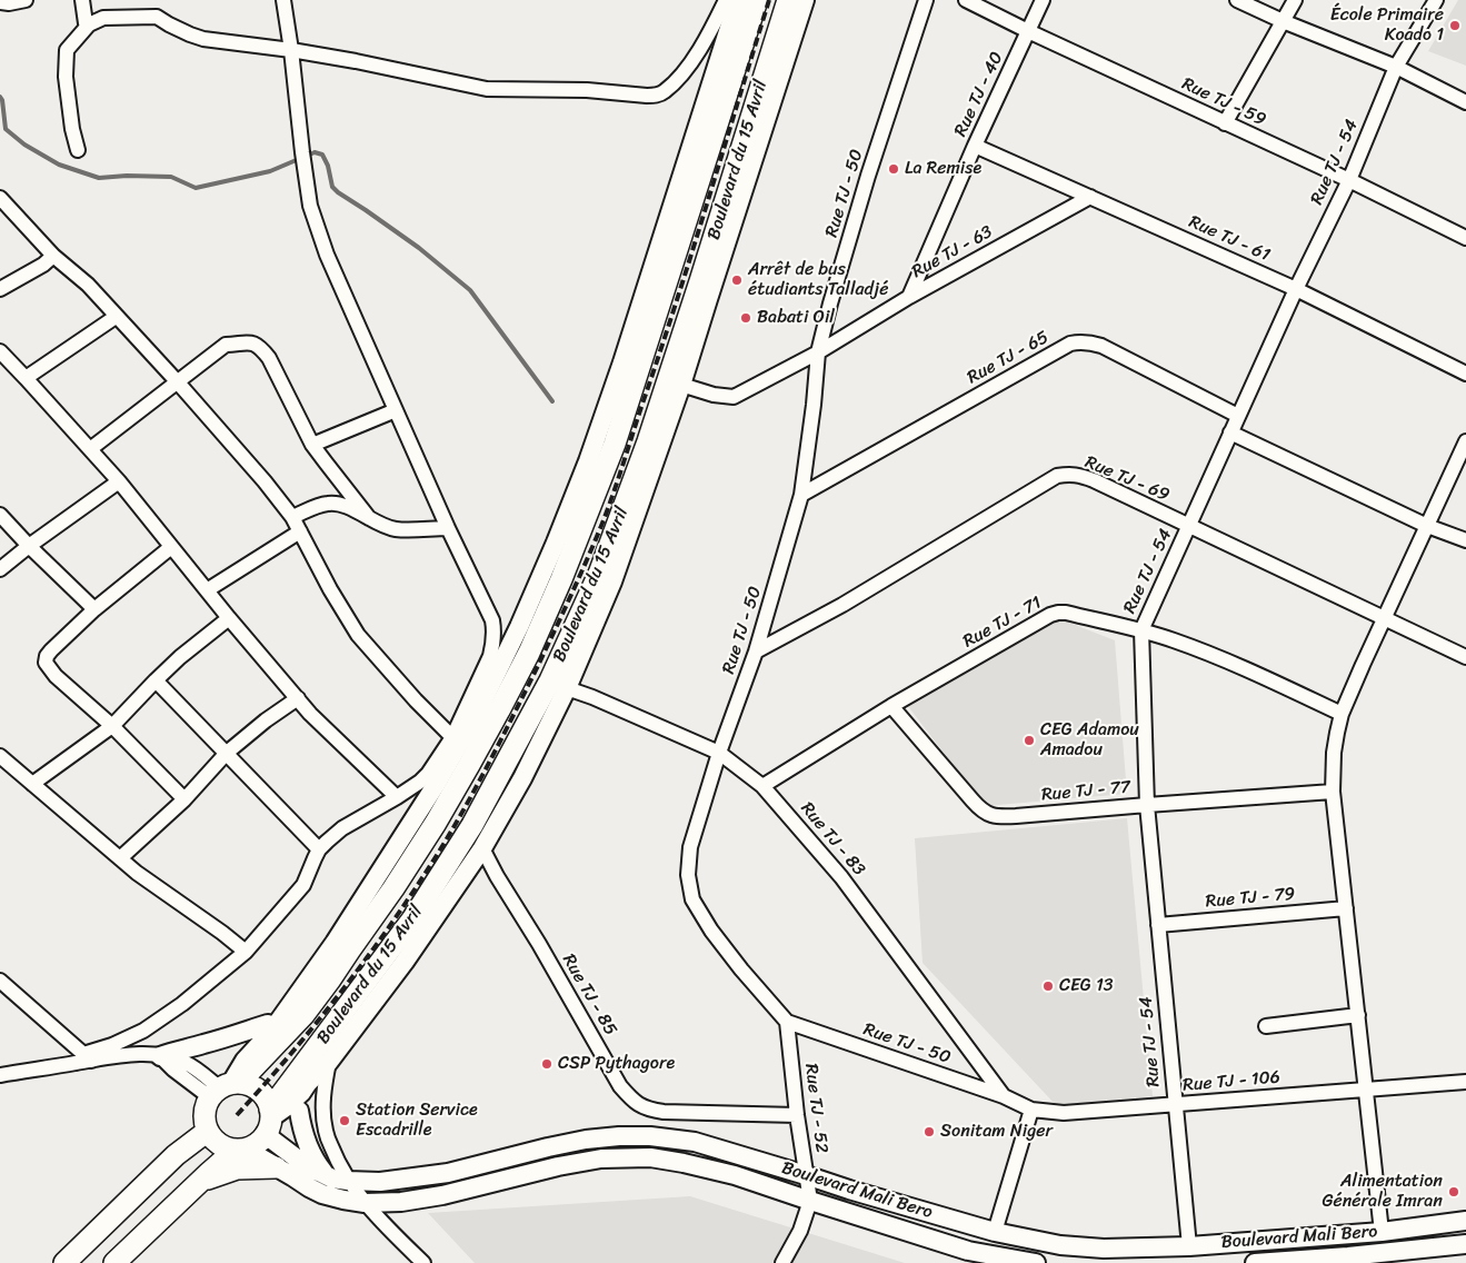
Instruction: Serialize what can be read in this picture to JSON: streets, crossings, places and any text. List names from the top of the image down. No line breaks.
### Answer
{"streets":{"highway":["Boulevard du 15 Avril"],"main road":["Boulevard Mali Bero"],"street":["Rue TJ - 40","Rue TJ - 59","Rue TJ - 54","Rue TJ - 50","Rue TJ - 61","Rue TJ - 63","Rue TJ - 65","Rue TJ - 69","Rue TJ - 71","Rue TJ - 77","Rue TJ - 83","Rue TJ - 79","Rue TJ - 85","Rue TJ - 106","Rue TJ - 52"]},"crossings":[["Rue TJ - 40","Rue TJ - 59"],["Rue TJ - 40","Rue TJ - 61"],["Rue TJ - 40","Rue TJ - 63"],["Rue TJ - 59","Rue TJ - 54"],["Boulevard du 15 Avril","Rue TJ - 63"],["Boulevard du 15 Avril","Rue TJ - 83"],["Boulevard du 15 Avril","Rue TJ - 85"],["Boulevard du 15 Avril","Boulevard Mali Bero"],["Rue TJ - 54","Rue TJ - 61"],["Rue TJ - 54","Rue TJ - 65"],["Rue TJ - 54","Rue TJ - 69"],["Rue TJ - 54","Rue TJ - 71"],["Rue TJ - 54","Rue TJ - 77"],["Rue TJ - 54","Rue TJ - 79"],["Rue TJ - 54","Rue TJ - 106"],["Rue TJ - 54","Boulevard Mali Bero"],["Rue TJ - 50","Rue TJ - 63"],["Rue TJ - 50","Rue TJ - 65"],["Rue TJ - 50","Rue TJ - 69"],["Rue TJ - 50","Rue TJ - 83"],["Rue TJ - 50","Rue TJ - 106"],["Rue TJ - 50","Rue TJ - 52"],["Rue TJ - 61","Rue TJ - 63"],["Rue TJ - 71","Rue TJ - 77"],["Rue TJ - 71","Rue TJ - 83"],["Rue TJ - 83","Rue TJ - 106"],["Rue TJ - 85","Rue TJ - 52"],["Rue TJ - 52","Boulevard Mali Bero"]],"places":["École Primaire Koado 1","La Remise","Arrêt de bus étudiants Talladjé","Babati Oil","CEG Adamou Amadou","CEG 13","CSP Pythagore","Station Service Escadrille","Sonitam Niger","Alimentation Générale Imran"]}
